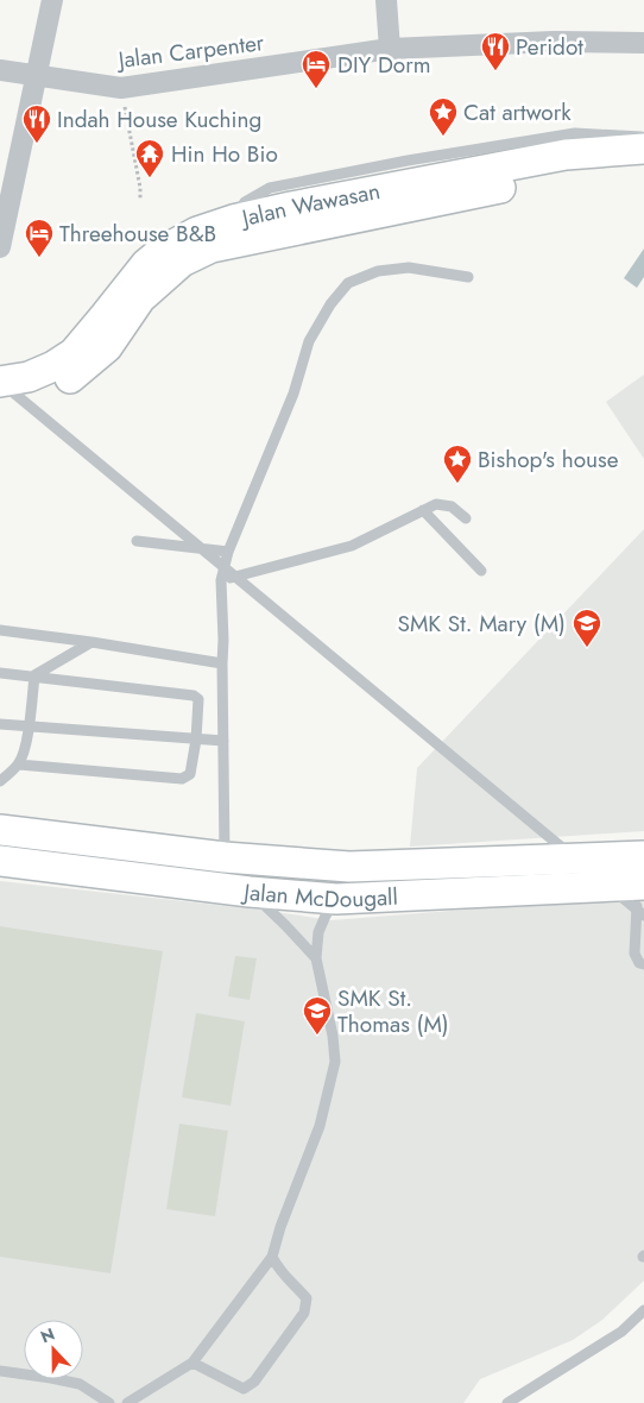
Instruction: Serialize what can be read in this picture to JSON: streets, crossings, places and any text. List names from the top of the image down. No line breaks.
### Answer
{"streets":{"street":["Jalan Carpenter","Jalan Wawasan","Jalan McDougall"]},"places":{"restaurant":["Peridot","Indah House Kuching"],"hotel":["DIY Dorm","Threehouse B&B"],"place":["Cat artwork","Bishop's house"],"temple":["Hin Ho Bio"],"school or university":["SMK St. Mary (M)","SMK St. Thomas (M)"]},"north":"top"}
